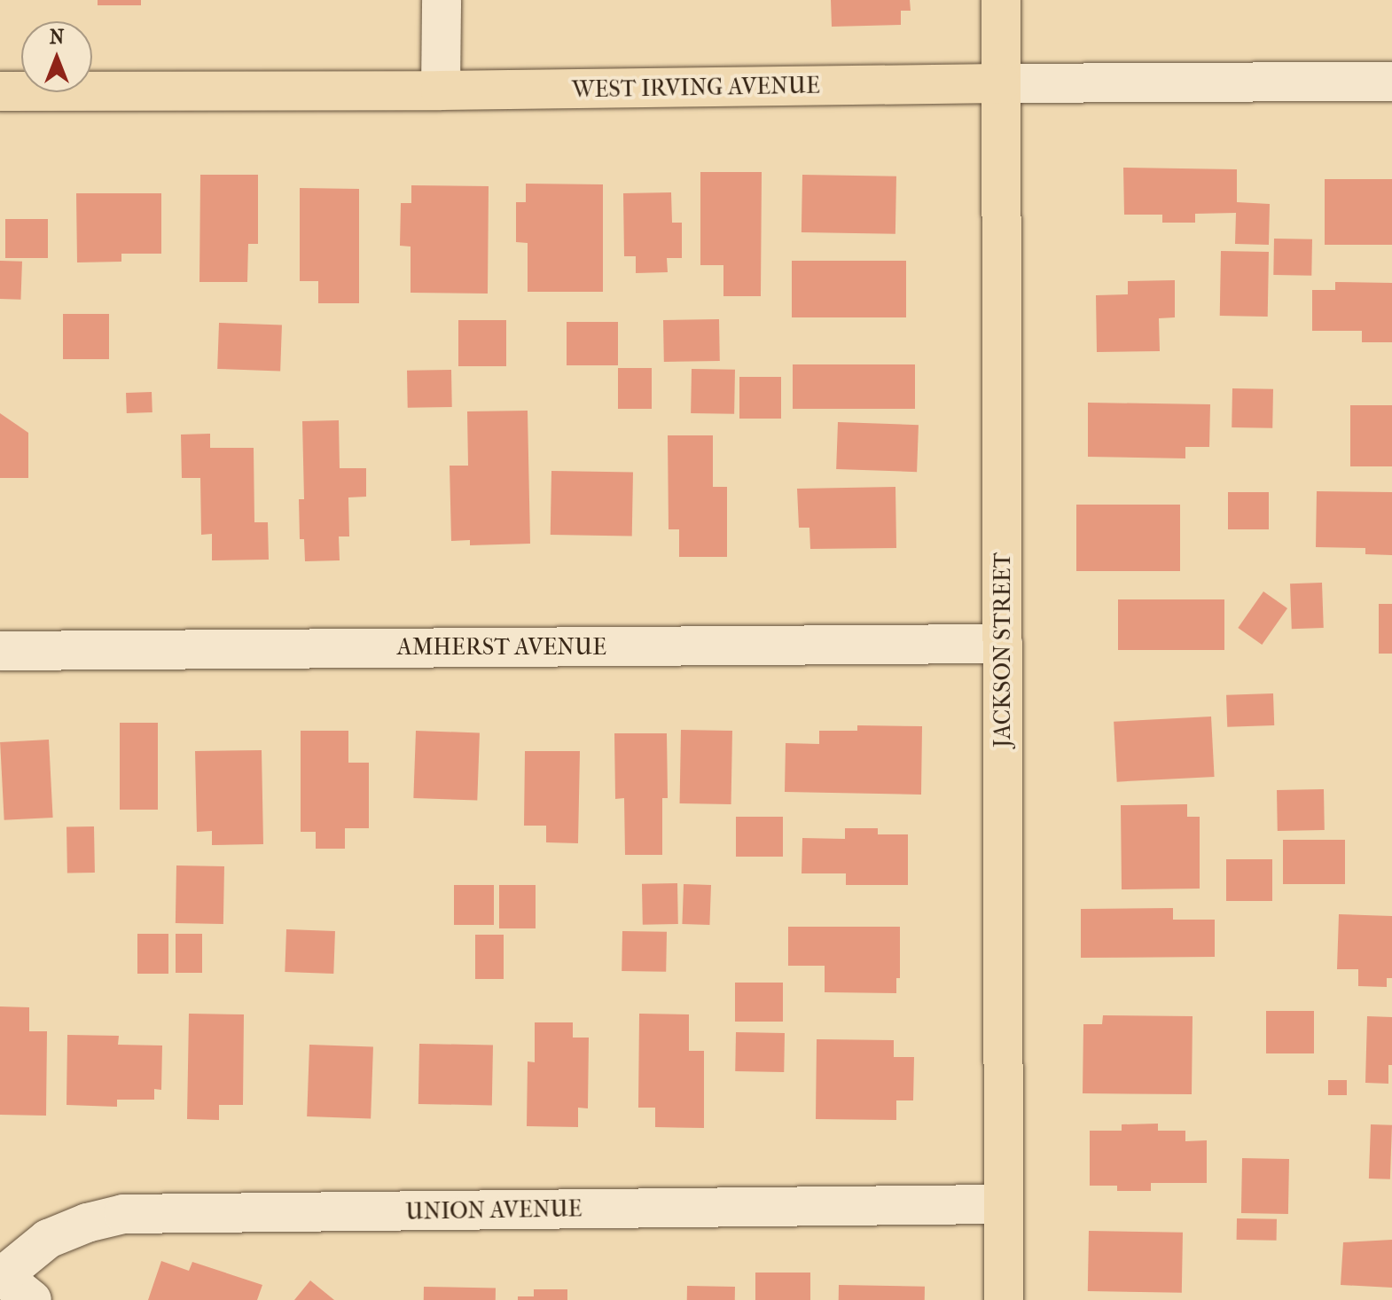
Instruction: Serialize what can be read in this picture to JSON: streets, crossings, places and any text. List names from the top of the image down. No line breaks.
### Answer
{"streets":{"main road":["WEST IRVING AVENUE","JACKSON STREET"],"street":["AMHERST AVENUE","UNION AVENUE"]},"crossings":[["WEST IRVING AVENUE","JACKSON STREET"],["AMHERST AVENUE","JACKSON STREET"],["JACKSON STREET","UNION AVENUE"]],"north":"top"}
